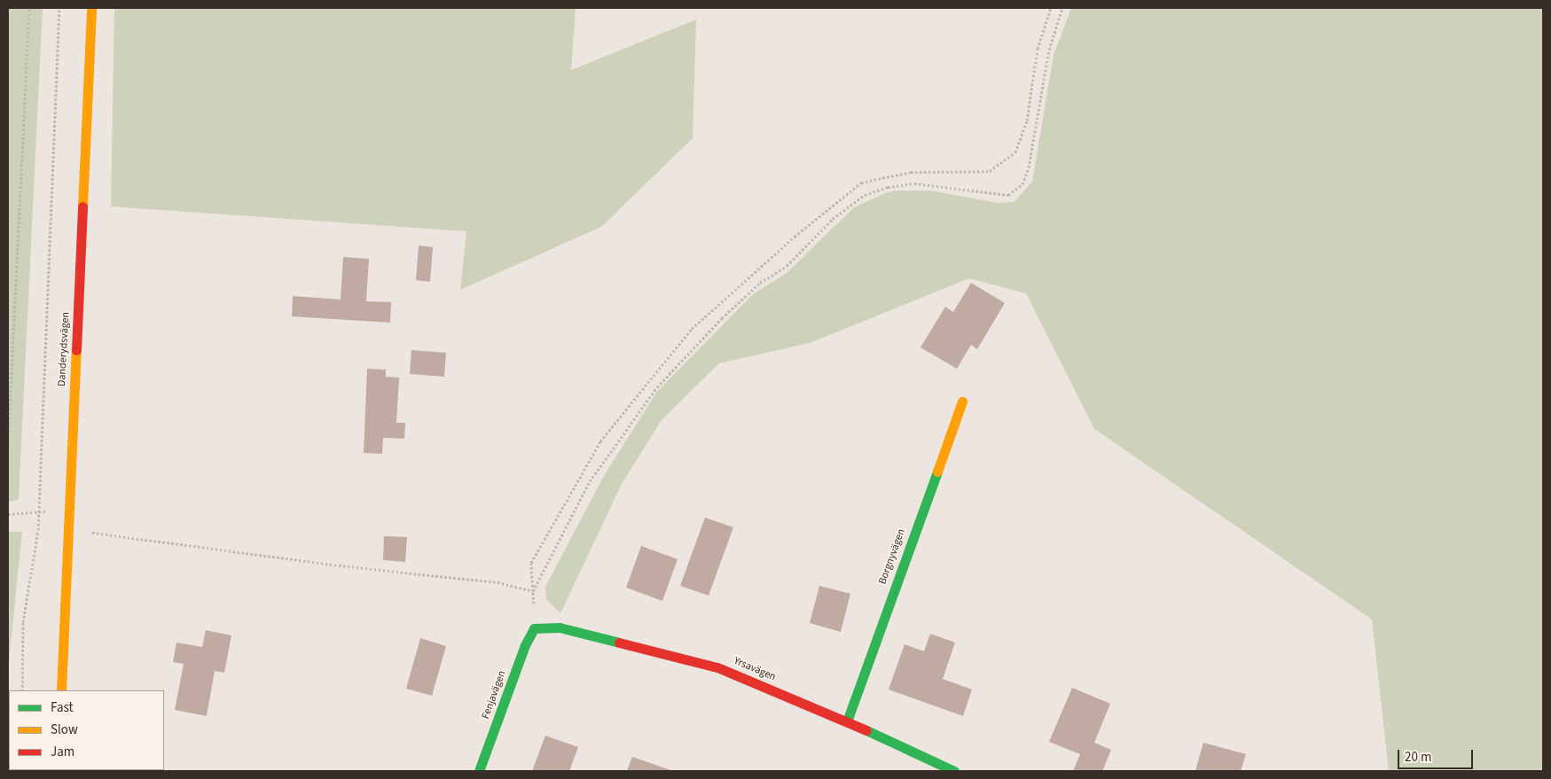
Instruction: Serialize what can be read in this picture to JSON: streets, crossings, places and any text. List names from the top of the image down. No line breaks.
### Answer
{"streets":{"street":["Danderydsvägen","Borgnyvägen","Yrsavägen","Fenjavägen"]},"crossings":[["Borgnyvägen","Yrsavägen"],["Yrsavägen","Fenjavägen"]],"legend":["Fast","Slow","Jam"],"scale_bar":"20 m"}
